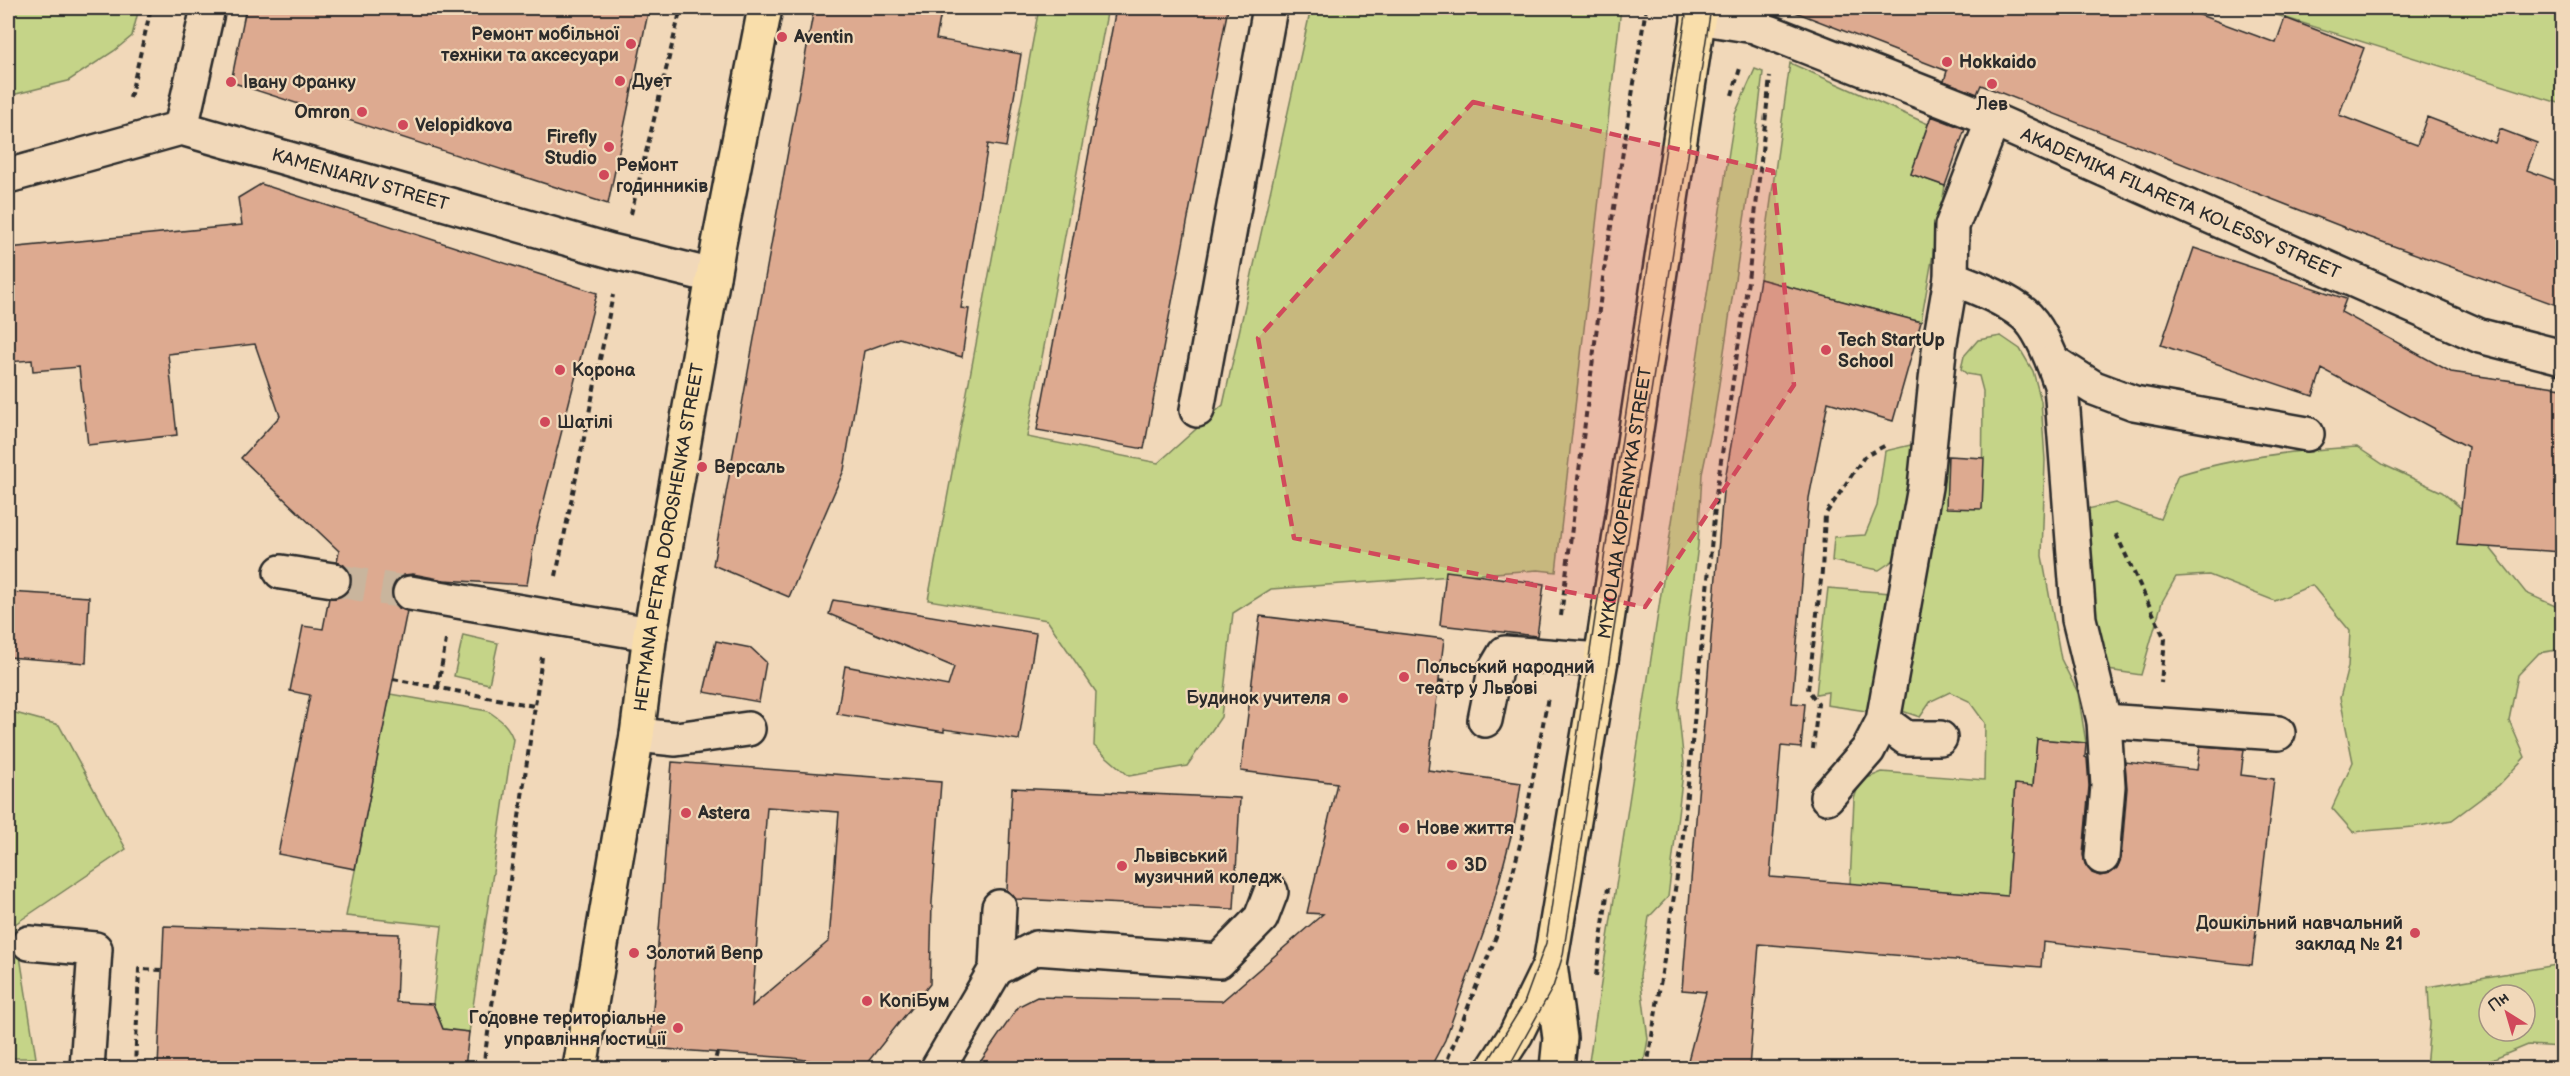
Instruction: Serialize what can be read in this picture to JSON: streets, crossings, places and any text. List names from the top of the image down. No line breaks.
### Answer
{"streets":{"main road":["MYKOLAIA KOPERNYKA STREET","HETMANA PETRA DOROSHENKA STREET"],"street":["KAMENIARIV STREET","AKADEMIKA FILARETA KOLESSY STREET"]},"crossings":[["KAMENIARIV STREET","HETMANA PETRA DOROSHENKA STREET"],["AKADEMIKA FILARETA KOLESSY STREET","MYKOLAIA KOPERNYKA STREET"]],"places":["Aventin","Ремонт мобільної техніки та аксесуари","Hokkaido","Дует","Івану Франку","Лев","Omron","Velopidkova","Firefly Studio","Ремонт годинників","Tech StartUp School","Корона","Шатілі","Версаль","Польський народний театр у Львові","Будинок учителя","Astera","Нове життя","3D","Львівський музичний коледж","Дошкільний навчальний заклад № 21","Золотий Вепр","КопіБум","Годовне територіальне управління юстиції"],"north":"top left"}
